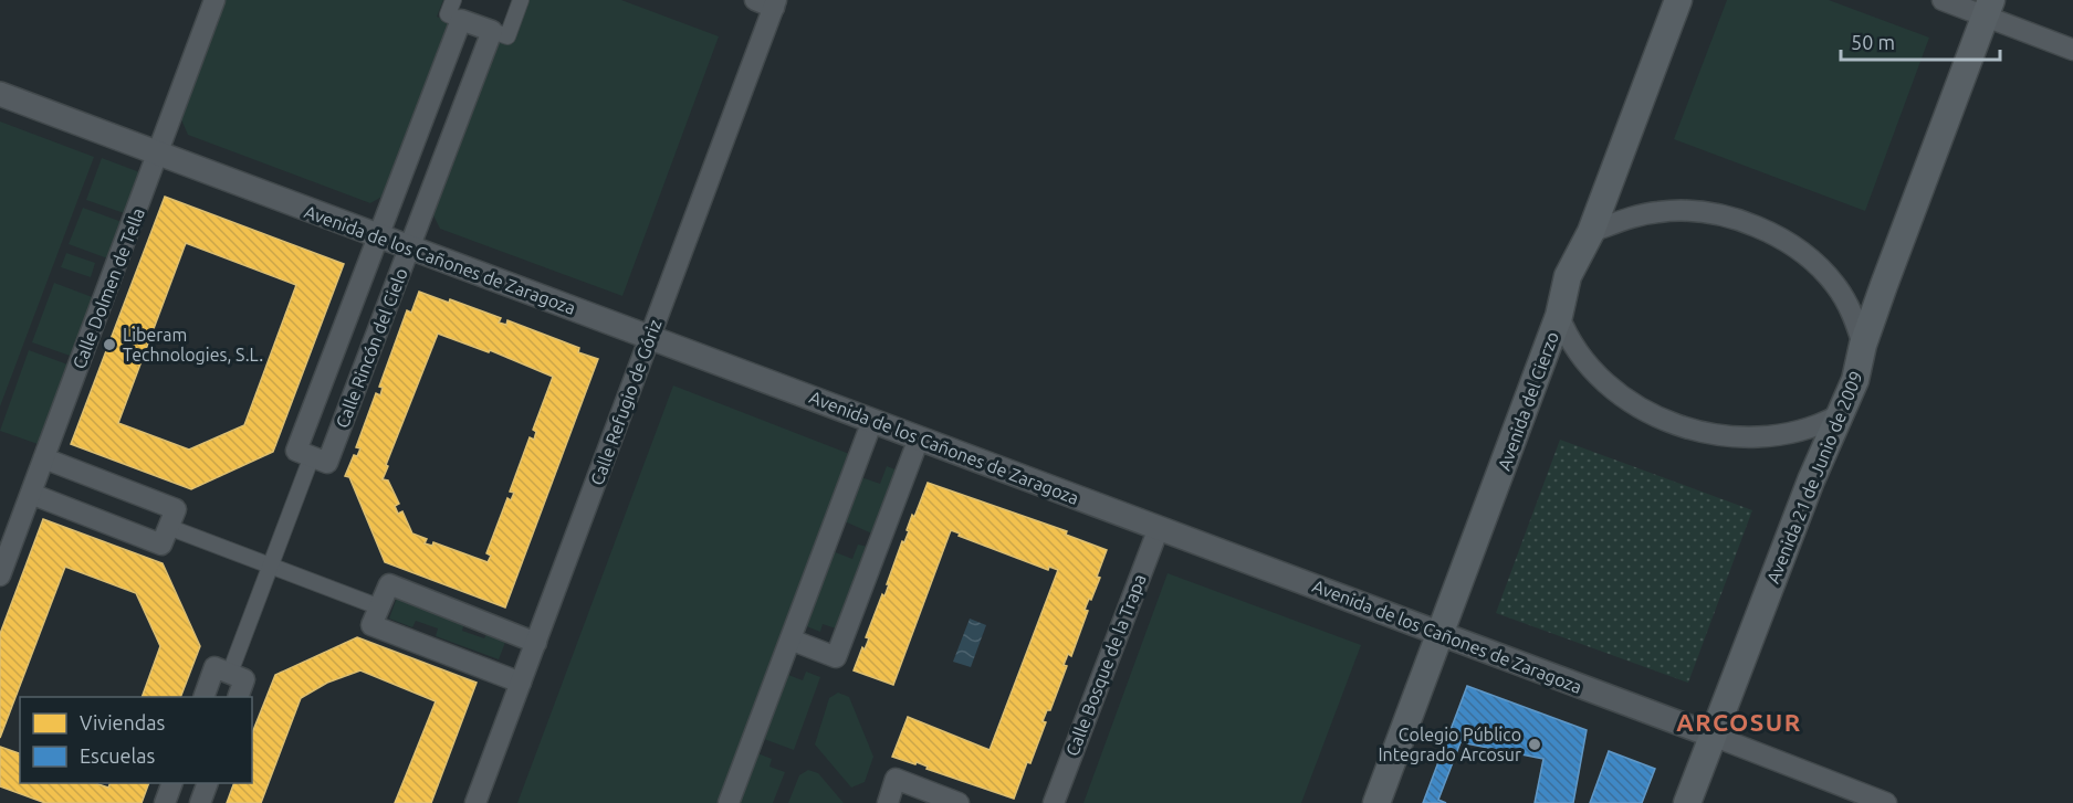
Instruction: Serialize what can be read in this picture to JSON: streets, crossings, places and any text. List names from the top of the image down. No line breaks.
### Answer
{"streets":{"main road":["Avenida del Cierzo","Avenida 21 de Junio de 2009"],"street":["Avenida de los Cañones de Zaragoza","Calle Dolmen de Tella","Calle Rincón del Cielo","Calle Refugio de Góriz","Calle Bosque de la Trapa"]},"crossings":[["Avenida de los Cañones de Zaragoza","Calle Dolmen de Tella"],["Avenida de los Cañones de Zaragoza","Calle Rincón del Cielo"],["Avenida de los Cañones de Zaragoza","Avenida del Cierzo"],["Avenida de los Cañones de Zaragoza","Calle Refugio de Góriz"],["Avenida de los Cañones de Zaragoza","Avenida 21 de Junio de 2009"],["Avenida de los Cañones de Zaragoza","Calle Bosque de la Trapa"]],"districts":["ARCOSUR"],"places":["Liberam Technologies, S.L.","Colegio Público Integrado Arcosur"],"legend":["Viviendas","Escuelas"],"scale_bar":"50 m"}
